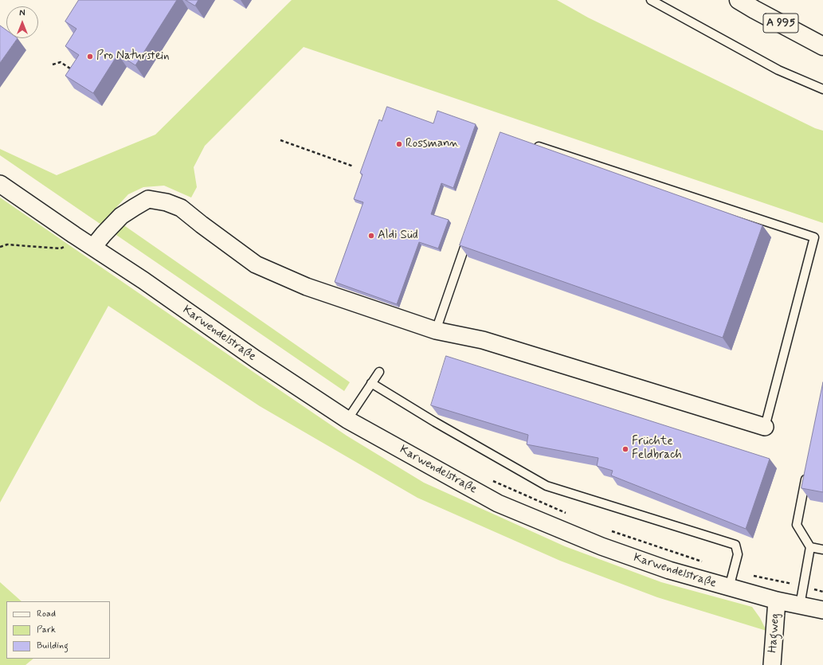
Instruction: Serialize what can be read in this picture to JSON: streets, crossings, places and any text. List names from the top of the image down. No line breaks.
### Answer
{"streets":{"highway":["A 995"],"street":["Karwendelstraße","Hagweg"]},"crossings":[["Karwendelstraße","Hagweg"]],"places":["Pro Naturstein","Rossmann","Aldi Süd","Früchte Feldbrach"],"legend":["Road","Park","Building"],"north":"top"}
